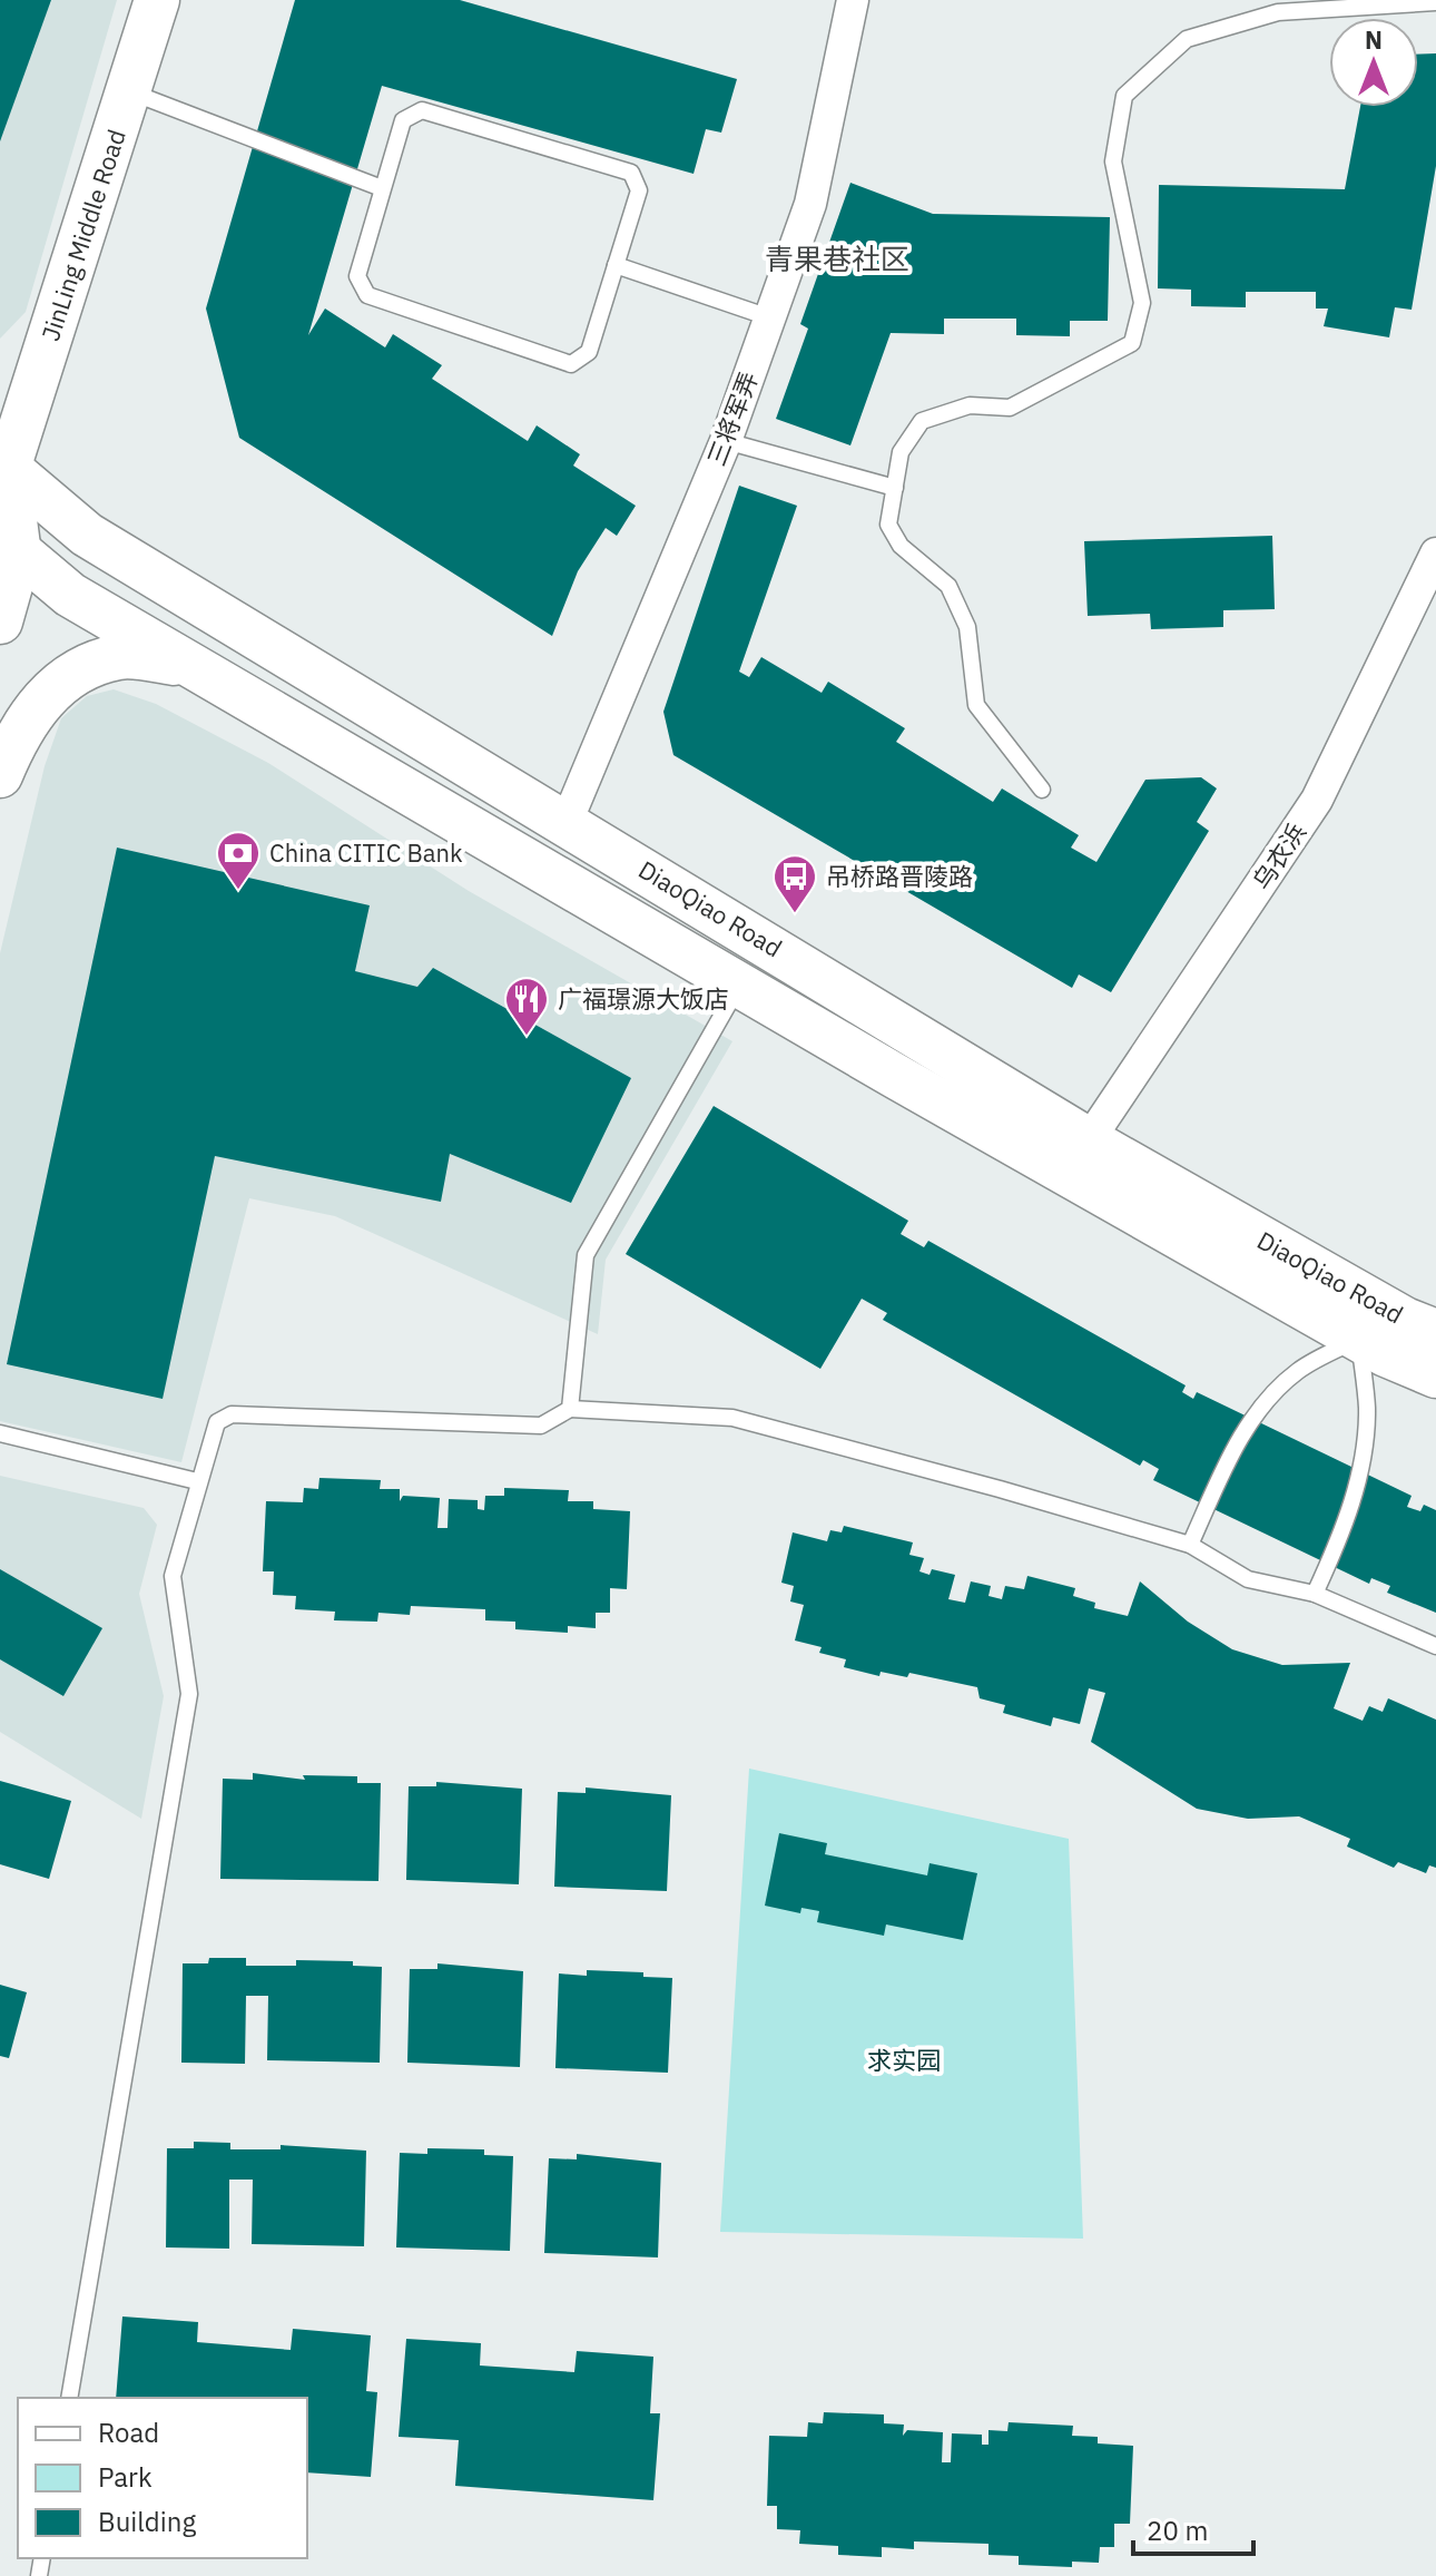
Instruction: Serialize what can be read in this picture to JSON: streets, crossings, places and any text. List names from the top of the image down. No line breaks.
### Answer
{"streets":{"main road":["JinLing Middle Road","DiaoQiao Road"],"street":["三将军弄","乌衣浜"]},"crossings":[["JinLing Middle Road","DiaoQiao Road"],["三将军弄","DiaoQiao Road"],["乌衣浜","DiaoQiao Road"]],"districts":["青果巷社区"],"parks":["求实园"],"places":{"bank":["China CITIC Bank"],"bus stop":["吊桥路晋陵路"],"restaurant":["广福璟源大饭店"]},"legend":["Road","Park","Building"],"scale_bar":"20 m","north":"top"}
